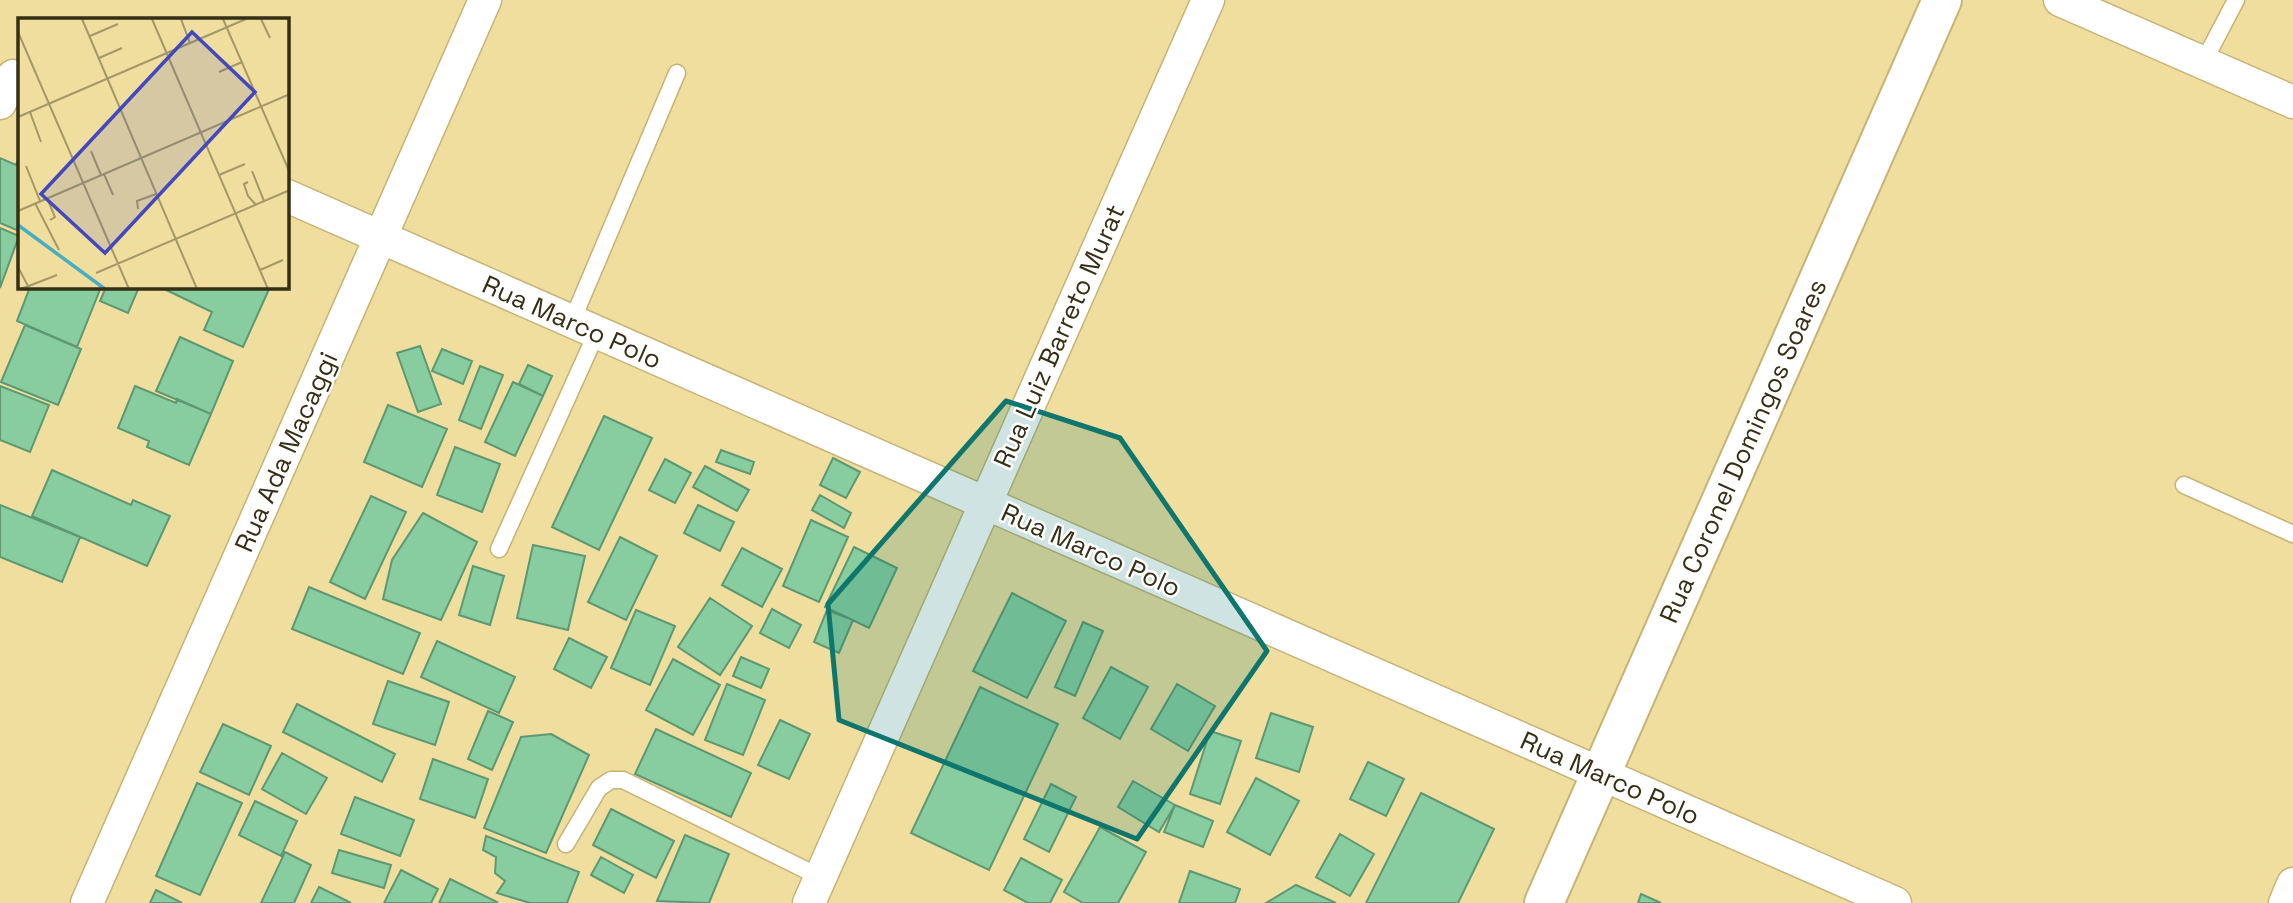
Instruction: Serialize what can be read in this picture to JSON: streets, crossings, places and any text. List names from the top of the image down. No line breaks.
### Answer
{"streets":{"street":["Rua Marco Polo","Rua Luiz Barreto Murat","Rua Coronel Domingos Soares","Rua Ada Macaggi"]},"crossings":[["Rua Marco Polo","Rua Luiz Barreto Murat"],["Rua Marco Polo","Rua Coronel Domingos Soares"],["Rua Marco Polo","Rua Ada Macaggi"]]}
